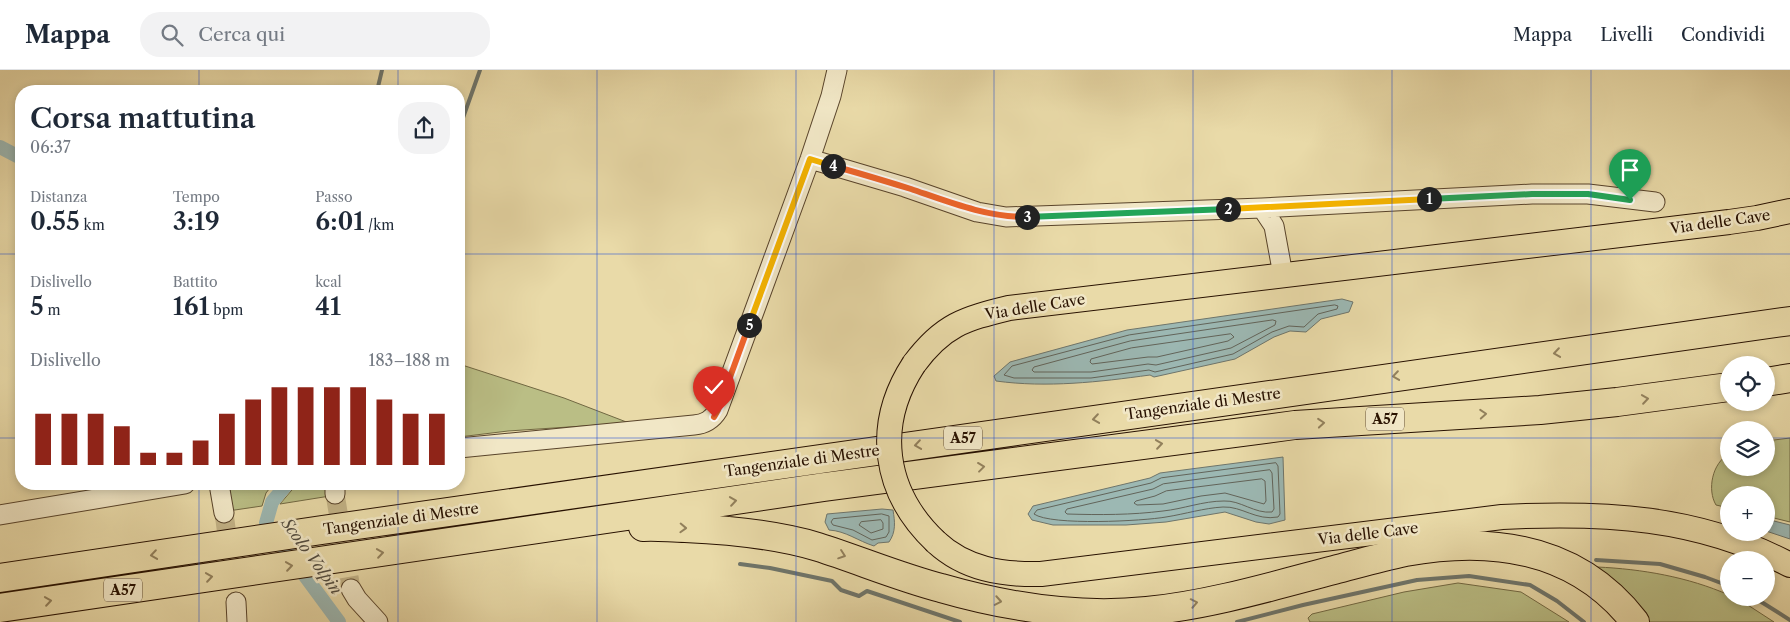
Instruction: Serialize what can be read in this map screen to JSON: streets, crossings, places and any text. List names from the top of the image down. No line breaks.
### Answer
{"streets":{"highway":["Tangenziale di Mestre","A57"],"main road":["Via delle Cave"]},"crossings":[["Tangenziale di Mestre","A57"]],"water":["Scolo Volpin"],"page":{"header":"Mappa","search":"Cerca qui","nav":["Mappa","Livelli","Condividi"],"heading":["Corsa mattutina","06:37"],"pins":["4","1","2","3","5"],"stats":[["Distanza","0.55 km"],["Tempo","3:19"],["Passo","6:01 /km"],["Dislivello","5 m"],["Battito","161 bpm"],["kcal","41"]],"chart":["Dislivello","183–188 m"],"map_buttons":["+","−"]}}
